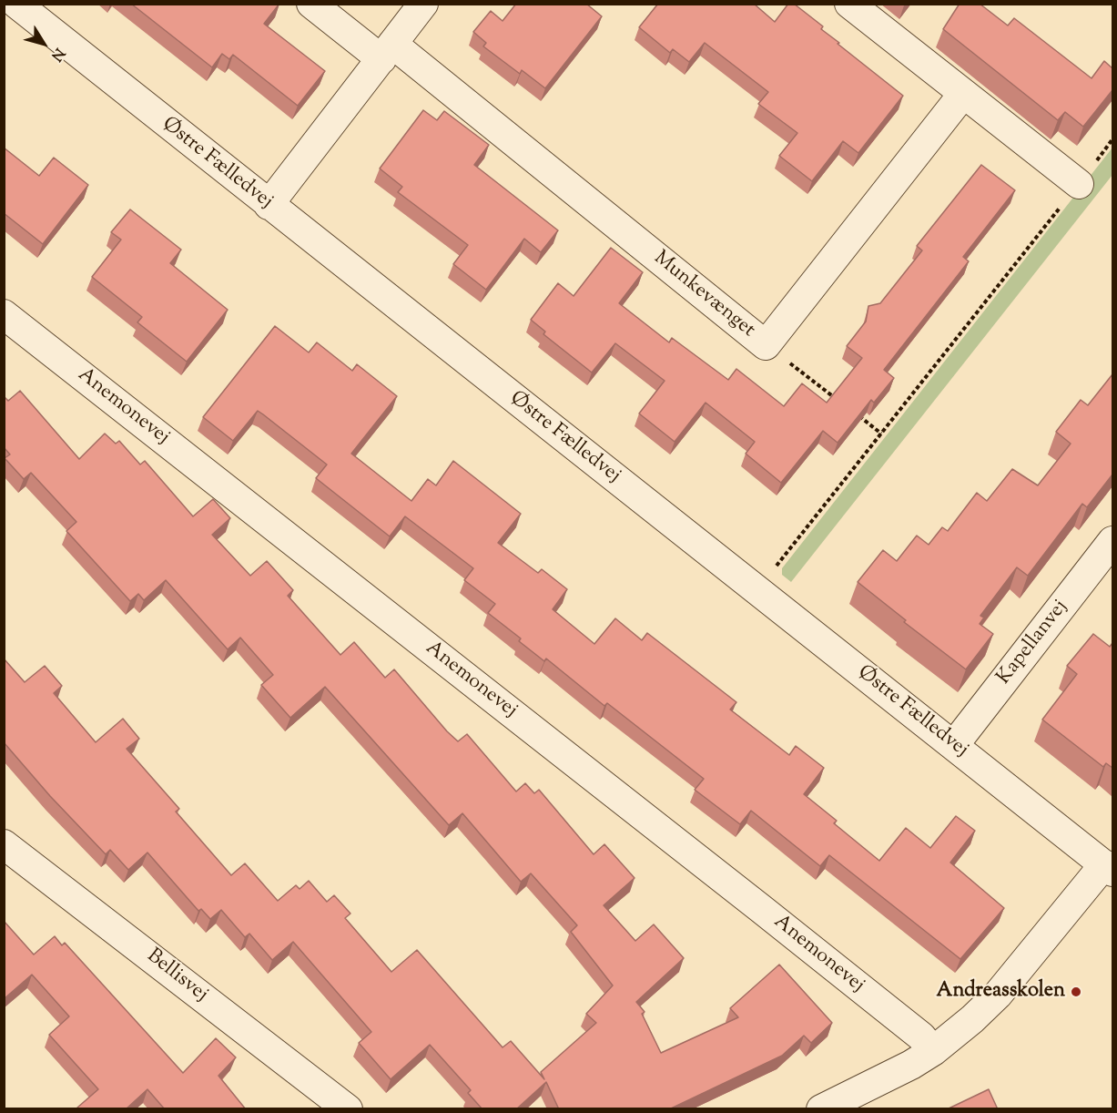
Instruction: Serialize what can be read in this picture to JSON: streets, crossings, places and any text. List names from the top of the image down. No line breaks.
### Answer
{"streets":{"street":["Østre Fælledvej","Munkevænget","Anemonevej","Kapellanvej","Bellisvej"]},"crossings":[["Østre Fælledvej","Kapellanvej"]],"places":["Andreasskolen"],"north":"bottom right"}
